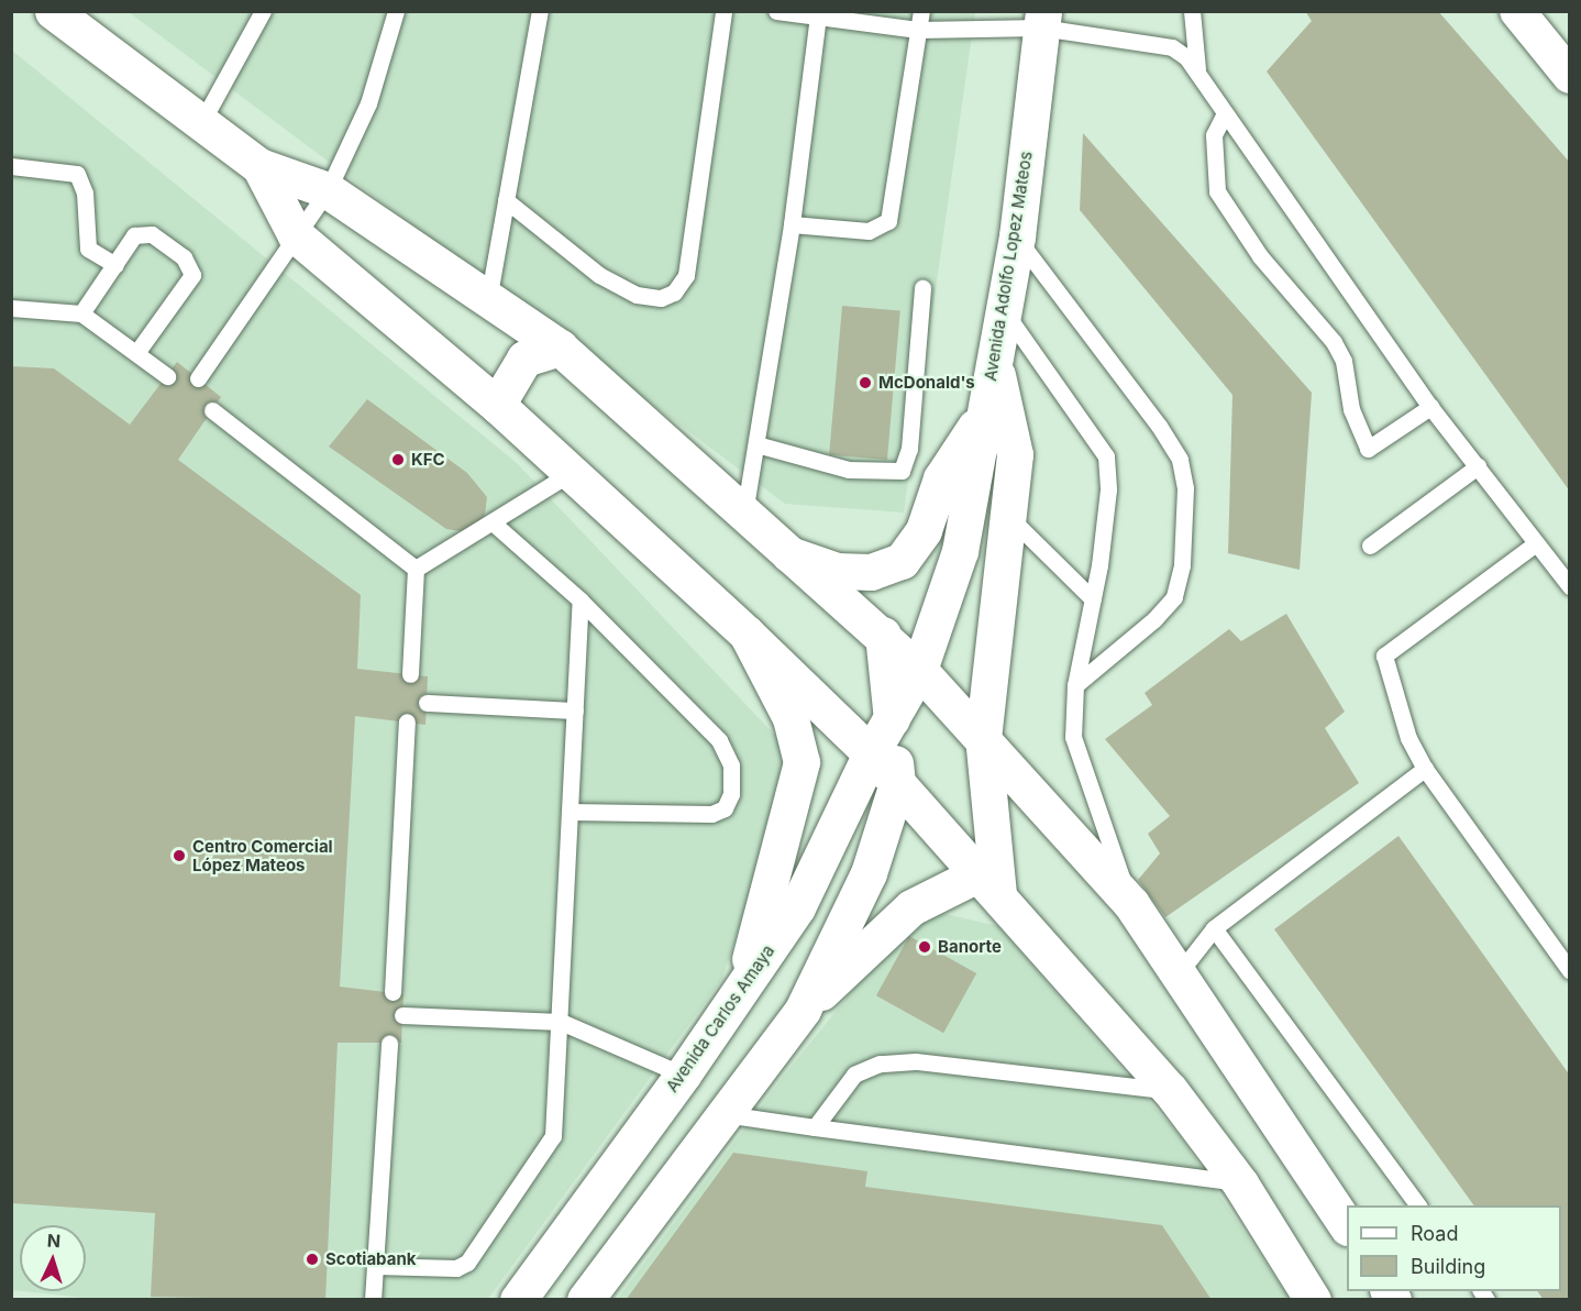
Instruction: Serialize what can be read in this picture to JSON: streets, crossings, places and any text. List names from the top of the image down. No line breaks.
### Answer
{"streets":{"main road":["Avenida Adolfo Lopez Mateos","Avenida Carlos Amaya"]},"crossings":[["Avenida Adolfo Lopez Mateos","Avenida Carlos Amaya"]],"places":["McDonald's","KFC","Centro Comercial López Mateos","Banorte","Scotiabank"],"legend":["Road","Building"],"north":"top"}
